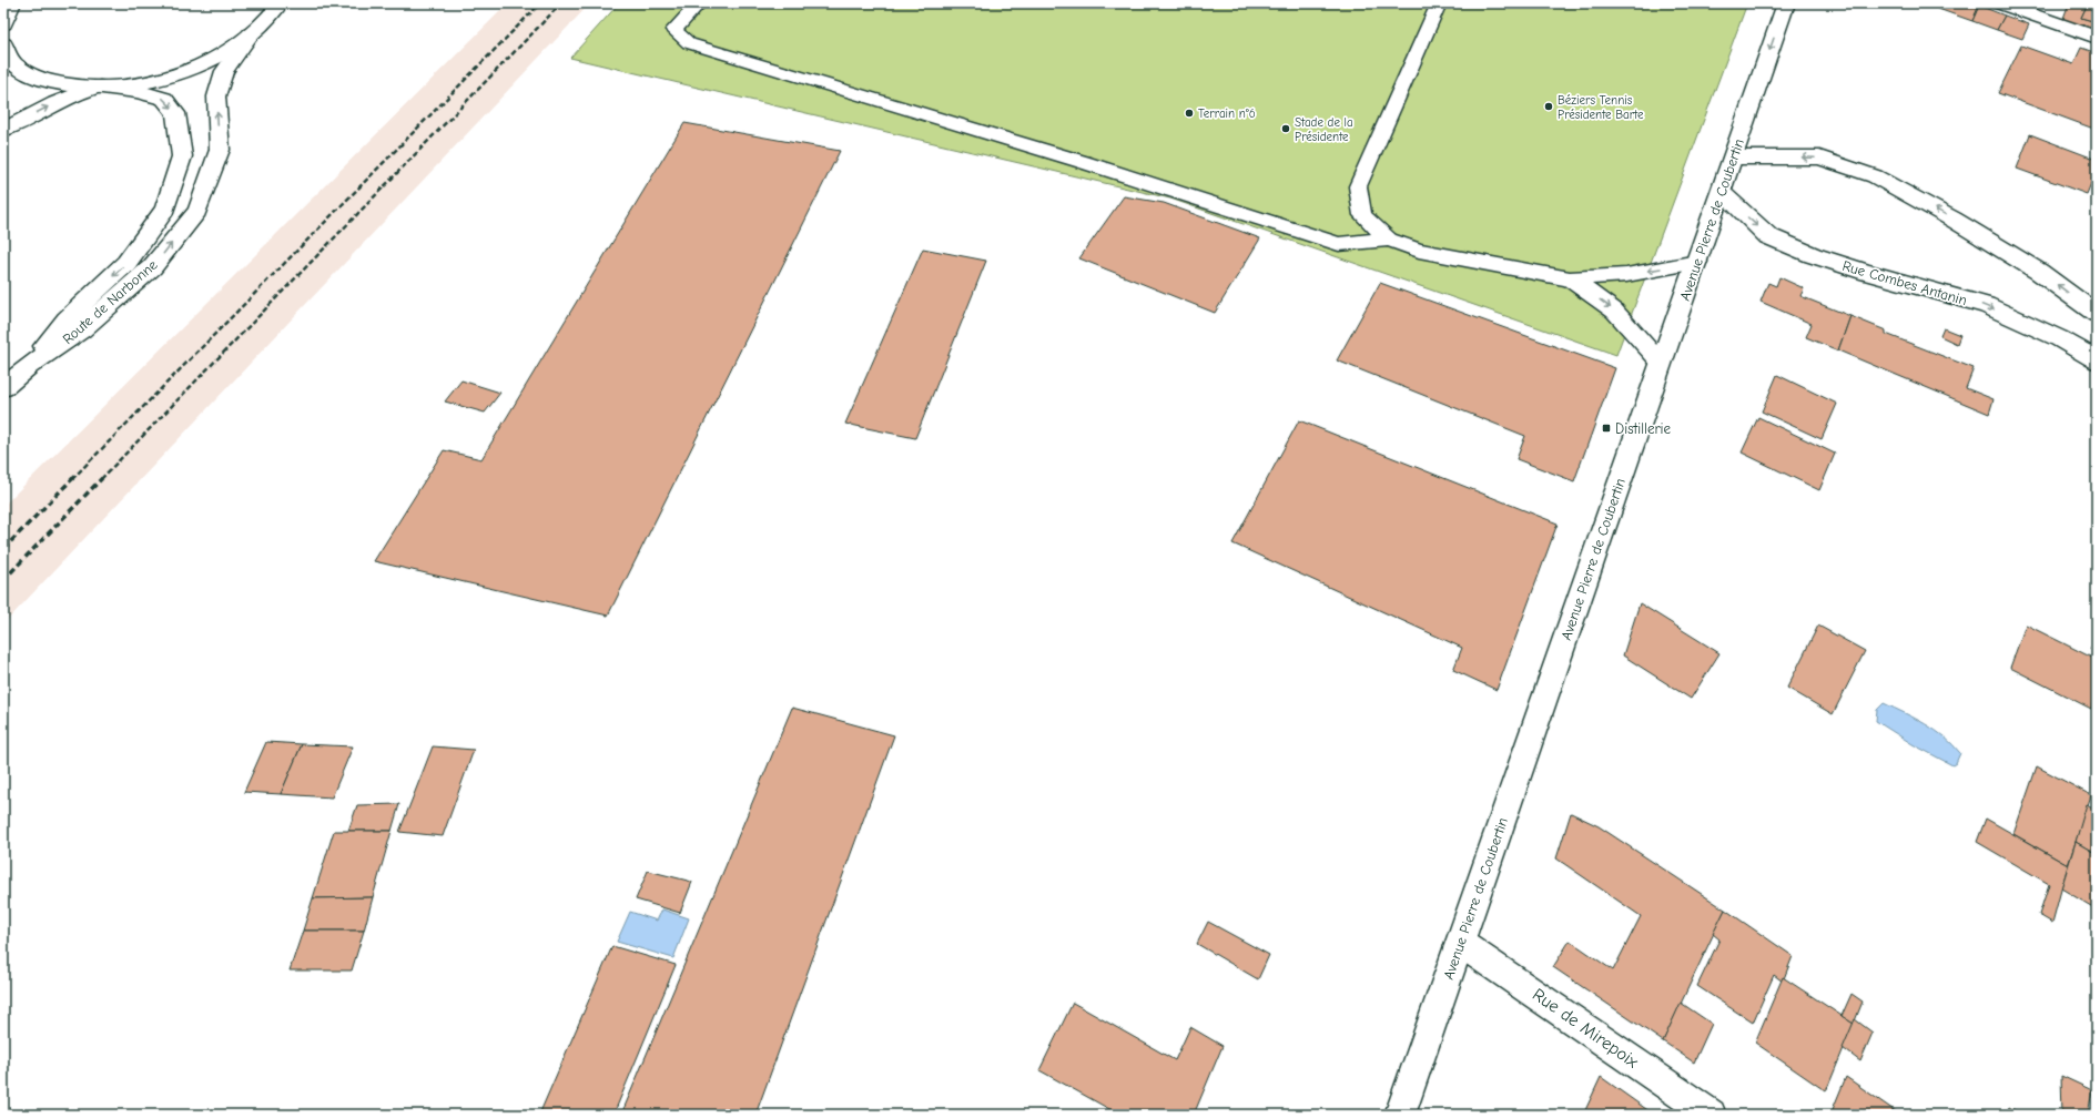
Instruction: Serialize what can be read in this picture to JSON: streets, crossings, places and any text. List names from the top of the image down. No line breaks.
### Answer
{"streets":{"main road":["Avenue Pierre de Coubertin","Rue Combes Antanin","Route de Narbonne","Rue de Mirepoix"]},"crossings":[["Avenue Pierre de Coubertin","Rue Combes Antanin"],["Avenue Pierre de Coubertin","Rue de Mirepoix"]],"places":{"other":["Béziers Tennis Présidente Barte","Terrain n°6","Stade de la Présidente"],"transit":["Distillerie"]}}
